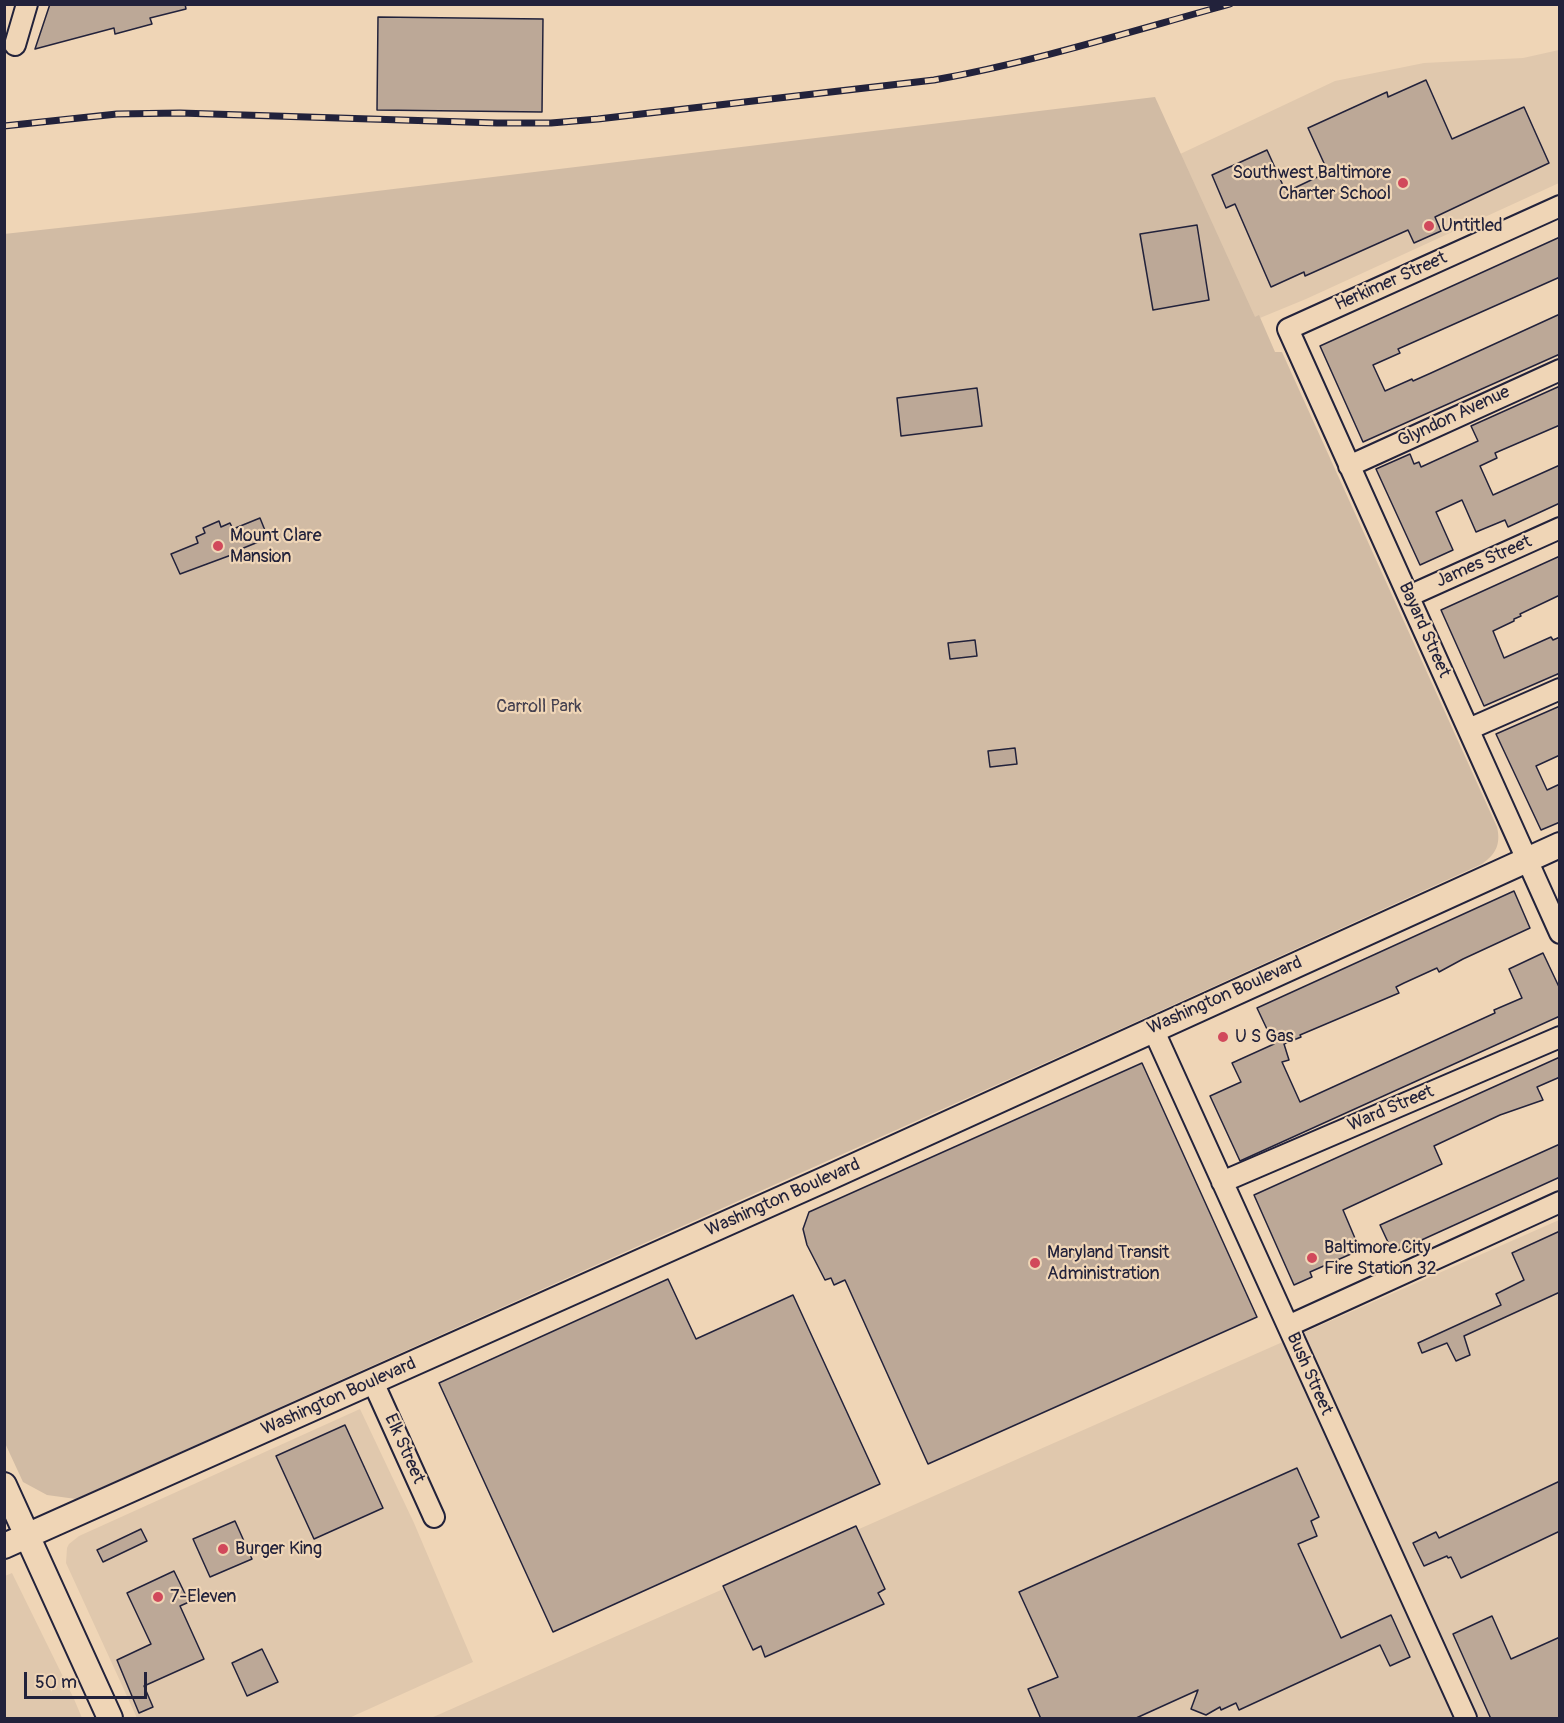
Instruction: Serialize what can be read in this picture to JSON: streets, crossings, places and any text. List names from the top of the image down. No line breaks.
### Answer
{"streets":{"main road":["Washington Boulevard"],"street":["Herkimer Street","Glyndon Avenue","James Street","Bayard Street","Ward Street","Bush Street","Elk Street"]},"crossings":[["Herkimer Street","Bayard Street"],["Glyndon Avenue","Bayard Street"],["James Street","Bayard Street"],["Bayard Street","Washington Boulevard"],["Washington Boulevard","Bush Street"],["Washington Boulevard","Elk Street"],["Ward Street","Bush Street"]],"parks":["Carroll Park"],"places":["Southwest Baltimore Charter School","Untitled","Mount Clare Mansion","U S Gas","Baltimore City Fire Station 32","Maryland Transit Administration","Burger King","7-Eleven"],"scale_bar":"50 m"}
